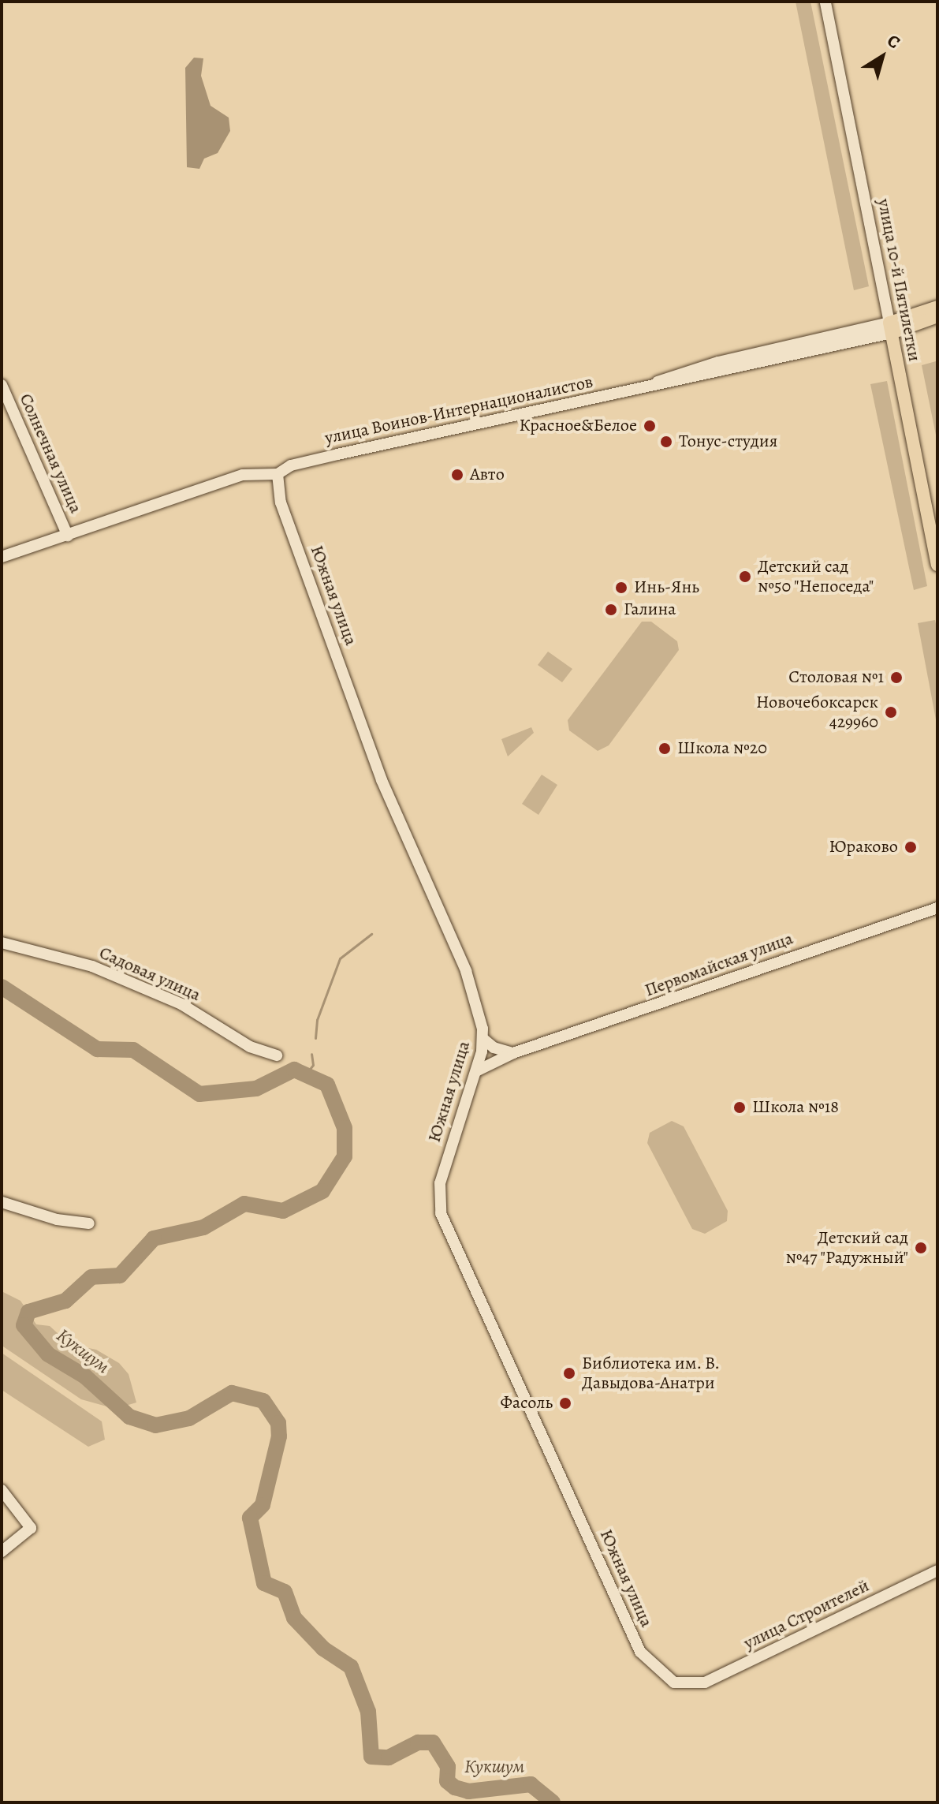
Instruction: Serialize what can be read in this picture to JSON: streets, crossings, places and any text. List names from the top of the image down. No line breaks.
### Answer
{"streets":{"main road":["улица 10-й Пятилетки","улица Воинов-Интернационалистов"],"street":["Солнечная улица","Южная улица","Первомайская улица","Садовая улица","улица Строителей"]},"crossings":[["улица 10-й Пятилетки","улица Воинов-Интернационалистов"],["улица Воинов-Интернационалистов","Южная улица"],["Южная улица","Первомайская улица"],["Южная улица","улица Строителей"]],"water":["Кукшум"],"places":["Красное&Белое","Тонус-студия","Авто","Детский сад №50 \"Непоседа\"","Инь-Янь","Галина","Столовая №1","Новочебоксарск 429960","Школа №20","Юраково","Школа №18","Детский сад №47 \"Радужный\"","Библиотека им. В. Давыдова-Анатри","Фасоль"],"north":"top right"}
